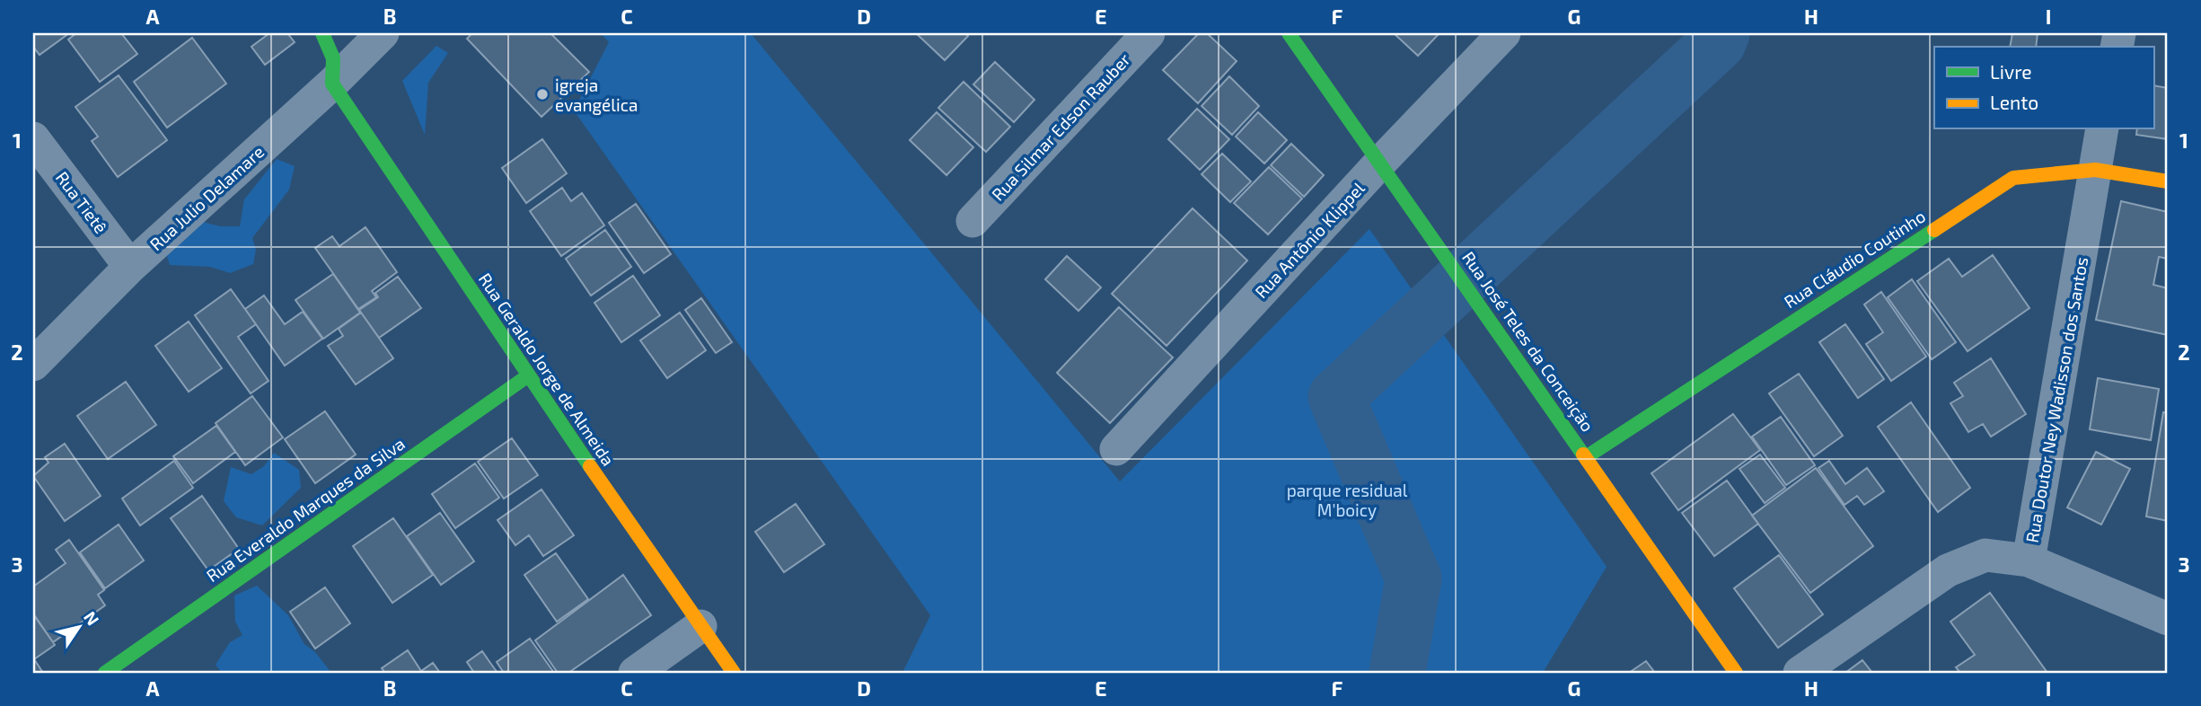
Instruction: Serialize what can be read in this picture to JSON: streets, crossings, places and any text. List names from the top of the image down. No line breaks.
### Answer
{"streets":{"street":["Rua Silmar Edson Rauber","Rua Julio Delamare","Rua Tietê","Rua Antônio Klippel","Rua Cláudio Coutinho","Rua José Teles da Conceição","Rua Geraldo Jorge de Almeida","Rua Doutor Ney Wadisson dos Santos","Rua Everaldo Marques da Silva"]},"crossings":[["Rua Julio Delamare","Rua Tietê"],["Rua Julio Delamare","Rua Geraldo Jorge de Almeida"],["Rua Antônio Klippel","Rua José Teles da Conceição"],["Rua Cláudio Coutinho","Rua José Teles da Conceição"],["Rua Cláudio Coutinho","Rua Doutor Ney Wadisson dos Santos"],["Rua Geraldo Jorge de Almeida","Rua Everaldo Marques da Silva"]],"parks":["parque residual M'boicy"],"places":["igreja evangélica"],"legend":["Livre","Lento"],"north":"top right","grid":{"columns":["A","B","C","D","E","F","G","H","I"],"rows":["1","2","3"]}}
